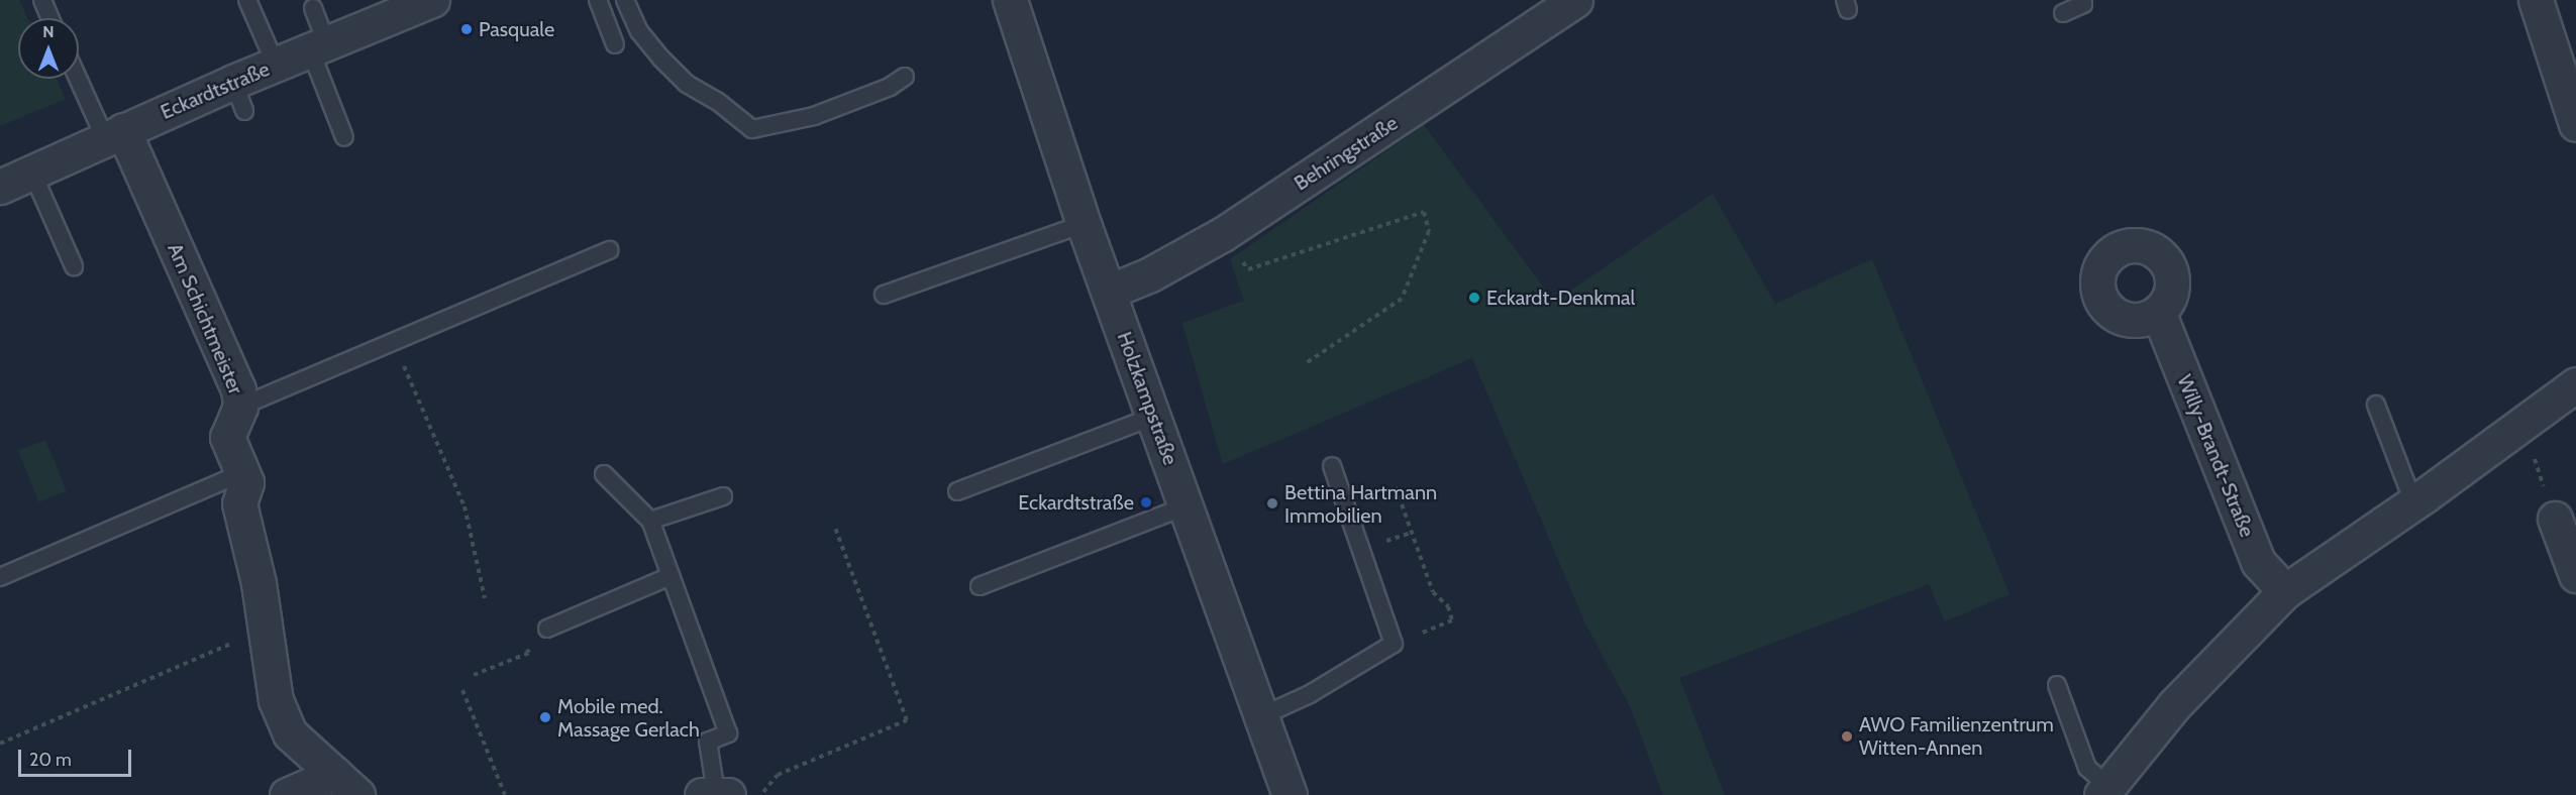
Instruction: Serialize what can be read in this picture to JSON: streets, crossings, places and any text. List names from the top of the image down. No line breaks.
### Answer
{"streets":{"street":["Eckardtstraße","Behringstraße","Am Schichtmeister","Holzkampstraße","Willy-Brandt-Straße"]},"crossings":[["Eckardtstraße","Am Schichtmeister"],["Behringstraße","Holzkampstraße"]],"places":["Pasquale","Eckardt-Denkmal","Eckardtstraße","Bettina Hartmann Immobilien","Mobile med. Massage Gerlach","AWO Familienzentrum Witten-Annen"],"scale_bar":"20 m","north":"top"}
